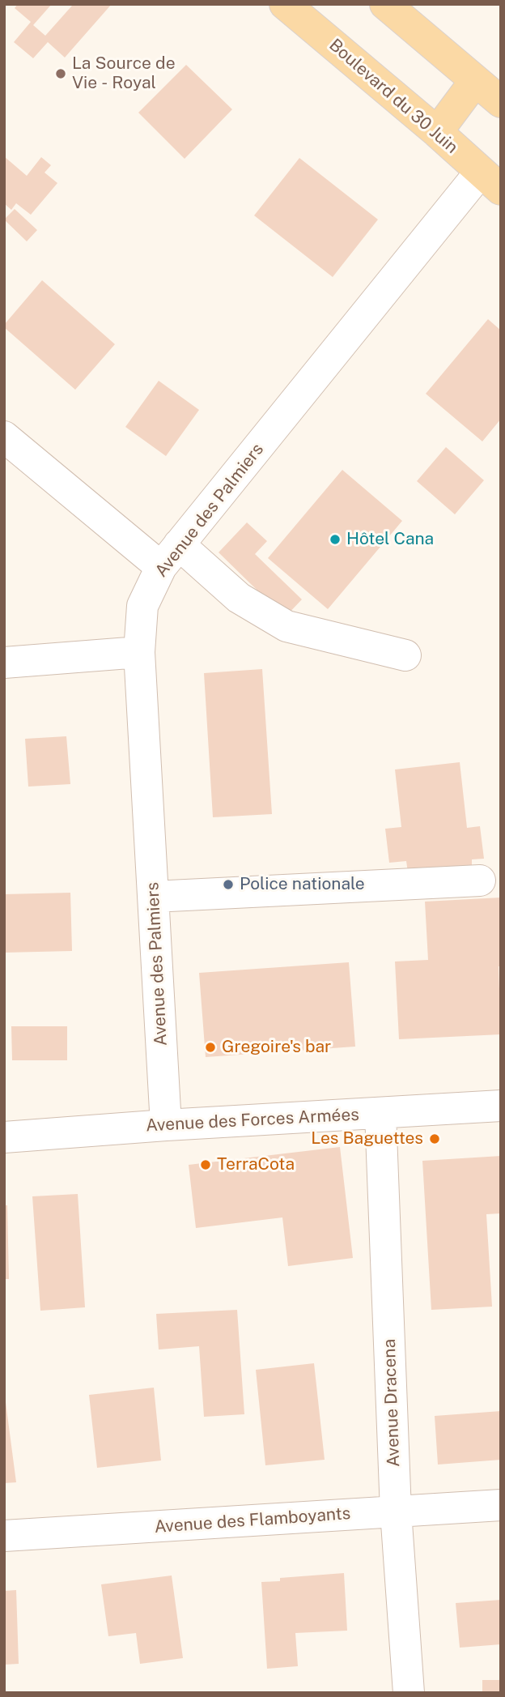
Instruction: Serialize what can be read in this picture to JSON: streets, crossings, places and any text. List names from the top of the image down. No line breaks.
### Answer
{"streets":{"main road":["Boulevard du 30 Juin"],"street":["Avenue des Palmiers","Avenue des Forces Armées","Avenue Dracena","Avenue des Flamboyants"]},"crossings":[["Boulevard du 30 Juin","Avenue des Palmiers"],["Avenue des Palmiers","Avenue des Forces Armées"],["Avenue des Forces Armées","Avenue Dracena"],["Avenue Dracena","Avenue des Flamboyants"]],"places":["La Source de Vie - Royal","Hôtel Cana","Police nationale","Gregoire's bar","Les Baguettes","TerraCota"]}
